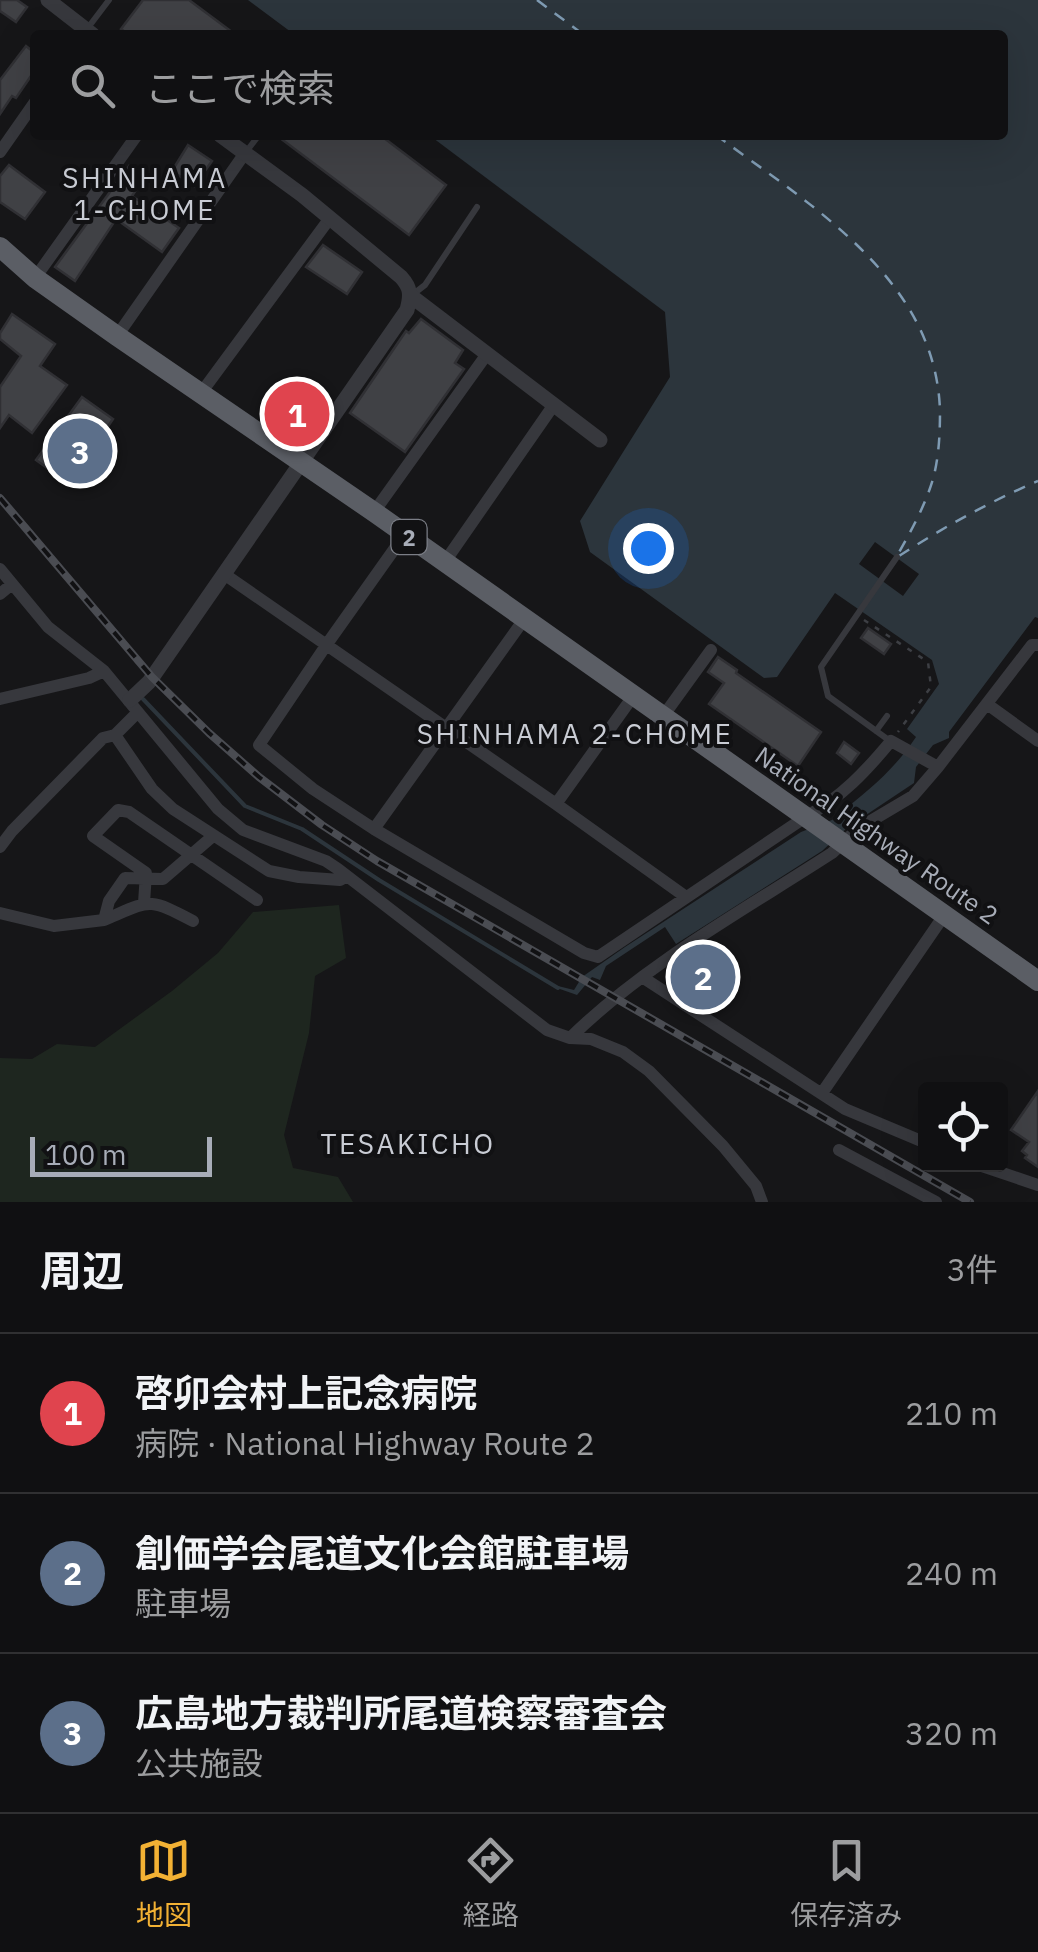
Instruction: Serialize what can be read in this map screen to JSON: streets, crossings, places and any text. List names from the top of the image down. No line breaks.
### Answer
{"streets":{"highway":["2","National Highway Route 2"]},"districts":["SHINHAMA 1-CHOME","SHINHAMA 2-CHOME","TESAKICHO"],"scale_bar":"100 m","page":{"search":"ここで検索","pins":["1","3","2"],"scale":"100 m","heading":["周辺","3件"],"list":[{"mark":"1","name":"啓卯会村上記念病院","note":"病院 · National Highway Route 2","value":"210 m"},{"mark":"2","name":"創価学会尾道文化会館駐車場","note":"駐車場","value":"240 m"},{"mark":"3","name":"広島地方裁判所尾道検察審査会","note":"公共施設","value":"320 m"}],"nav":["地図","経路","保存済み"]}}
